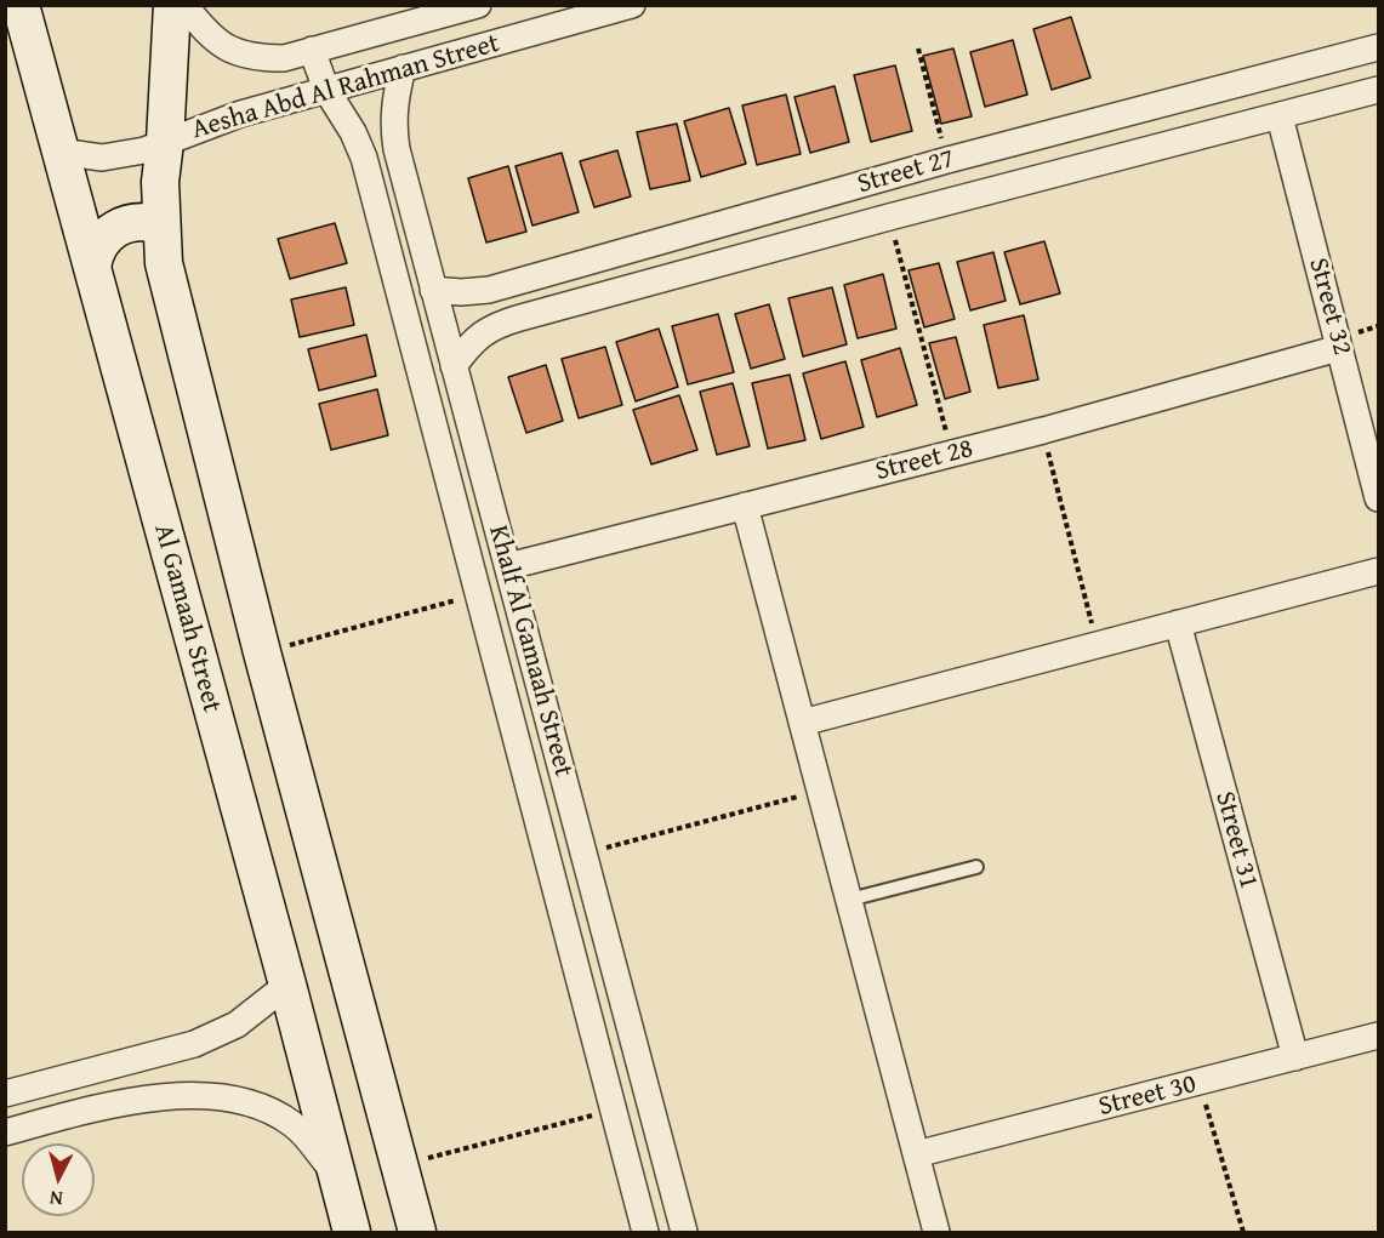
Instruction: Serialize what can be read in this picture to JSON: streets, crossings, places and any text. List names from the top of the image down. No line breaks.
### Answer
{"streets":{"street":["Aesha Abd Al Rahman Street","Street 27","Street 32","Street 28","Al Gamaah Street","Khalf Al Gamaah Street","Street 31","Street 30"]},"crossings":[["Aesha Abd Al Rahman Street","Al Gamaah Street"],["Aesha Abd Al Rahman Street","Khalf Al Gamaah Street"],["Street 27","Street 32"],["Street 27","Khalf Al Gamaah Street"],["Street 32","Street 28"],["Street 28","Khalf Al Gamaah Street"],["Street 31","Street 30"]],"north":"bottom"}
